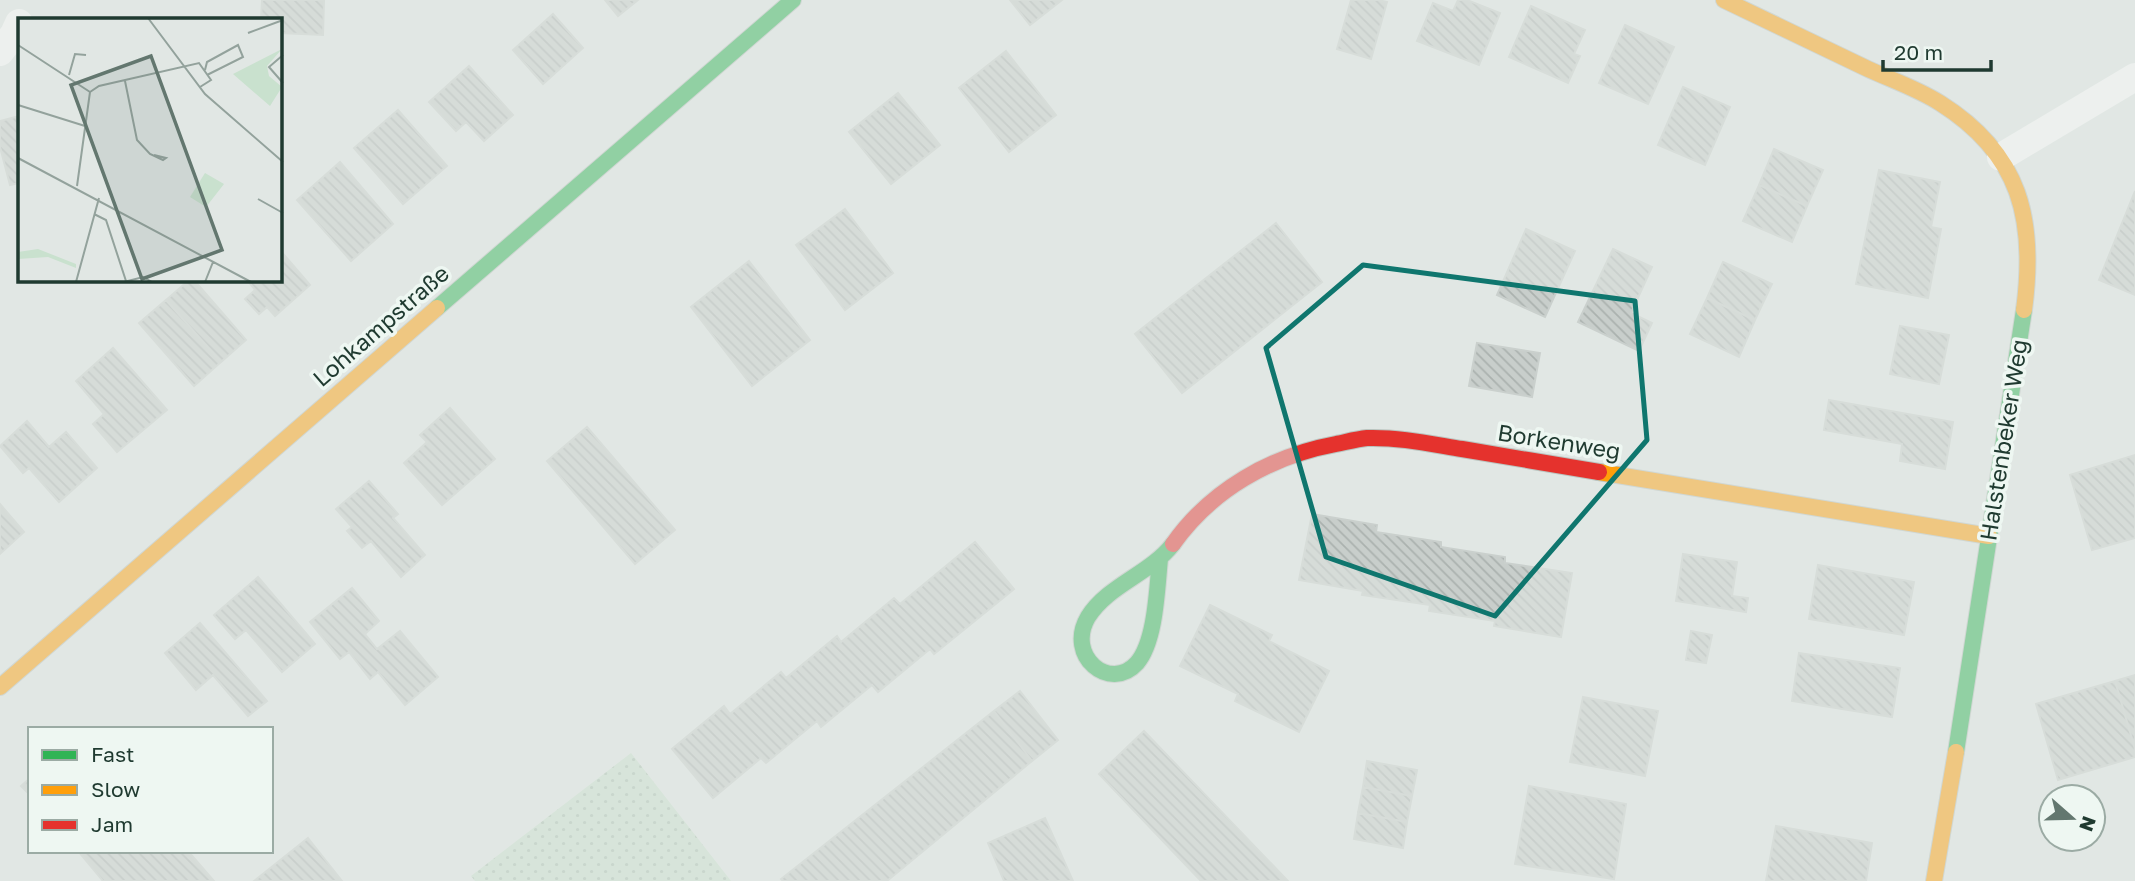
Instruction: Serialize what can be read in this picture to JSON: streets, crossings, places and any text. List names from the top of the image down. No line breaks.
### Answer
{"streets":{"street":["Lohkampstraße","Halstenbeker Weg","Borkenweg"]},"crossings":[["Halstenbeker Weg","Borkenweg"]],"legend":["Fast","Slow","Jam"],"scale_bar":"20 m","north":"right"}
